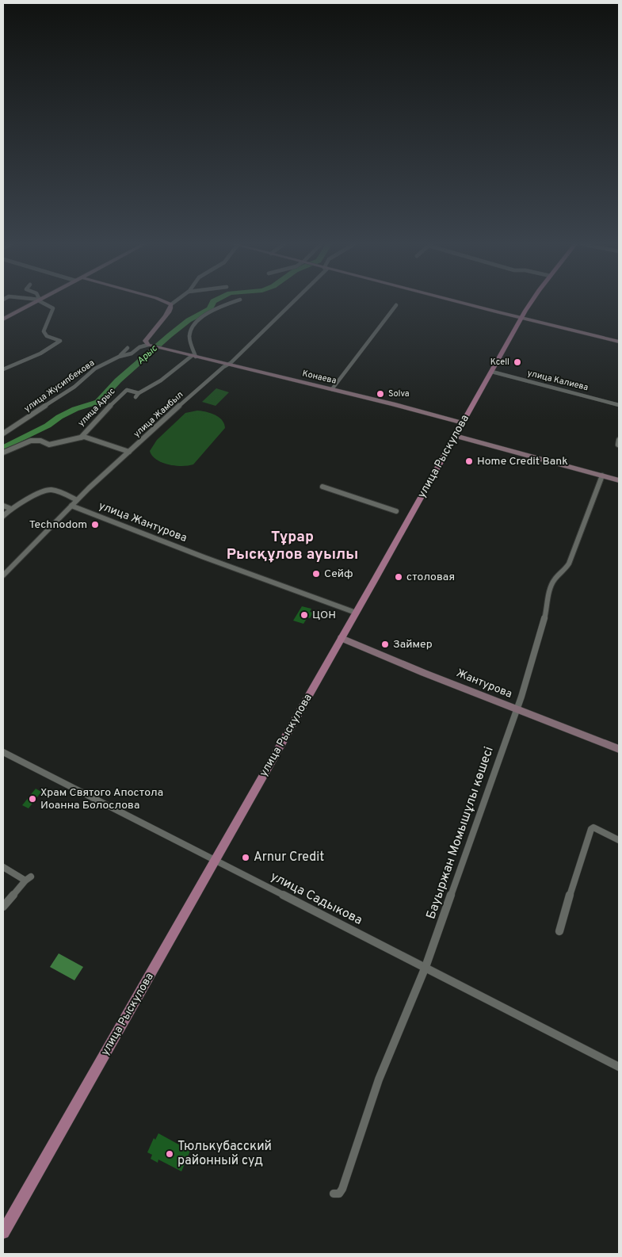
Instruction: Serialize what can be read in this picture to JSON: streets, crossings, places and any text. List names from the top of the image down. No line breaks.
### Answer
{"streets":{"main road":["улица Рыскулова"],"street":["Конаева","улица Калиева","улица Жусипбекова","улица Арыс","улица Жамбыл","улица Жантурова","Жантурова","Бауыржан Момышұлы көшесі","улица Садыкова"]},"crossings":[["Конаева","улица Жусипбекова"],["Конаева","улица Жамбыл"],["Конаева","улица Рыскулова"],["улица Калиева","улица Рыскулова"],["улица Жамбыл","улица Жантурова"],["улица Рыскулова","улица Жантурова"],["улица Рыскулова","Жантурова"],["улица Рыскулова","улица Садыкова"],["Жантурова","Бауыржан Момышұлы көшесі"],["Бауыржан Момышұлы көшесі","улица Садыкова"]],"districts":["Тұрар Рысқұлов ауылы"],"water":["Арыс"],"places":["Kcell","Solva","Home Credit Bank","Technodom","Сейф","столовая","ЦОН","Займер","Храм Святого Апостола Иоанна Болослова","Arnur Credit","Тюлькубасский районный суд"]}
